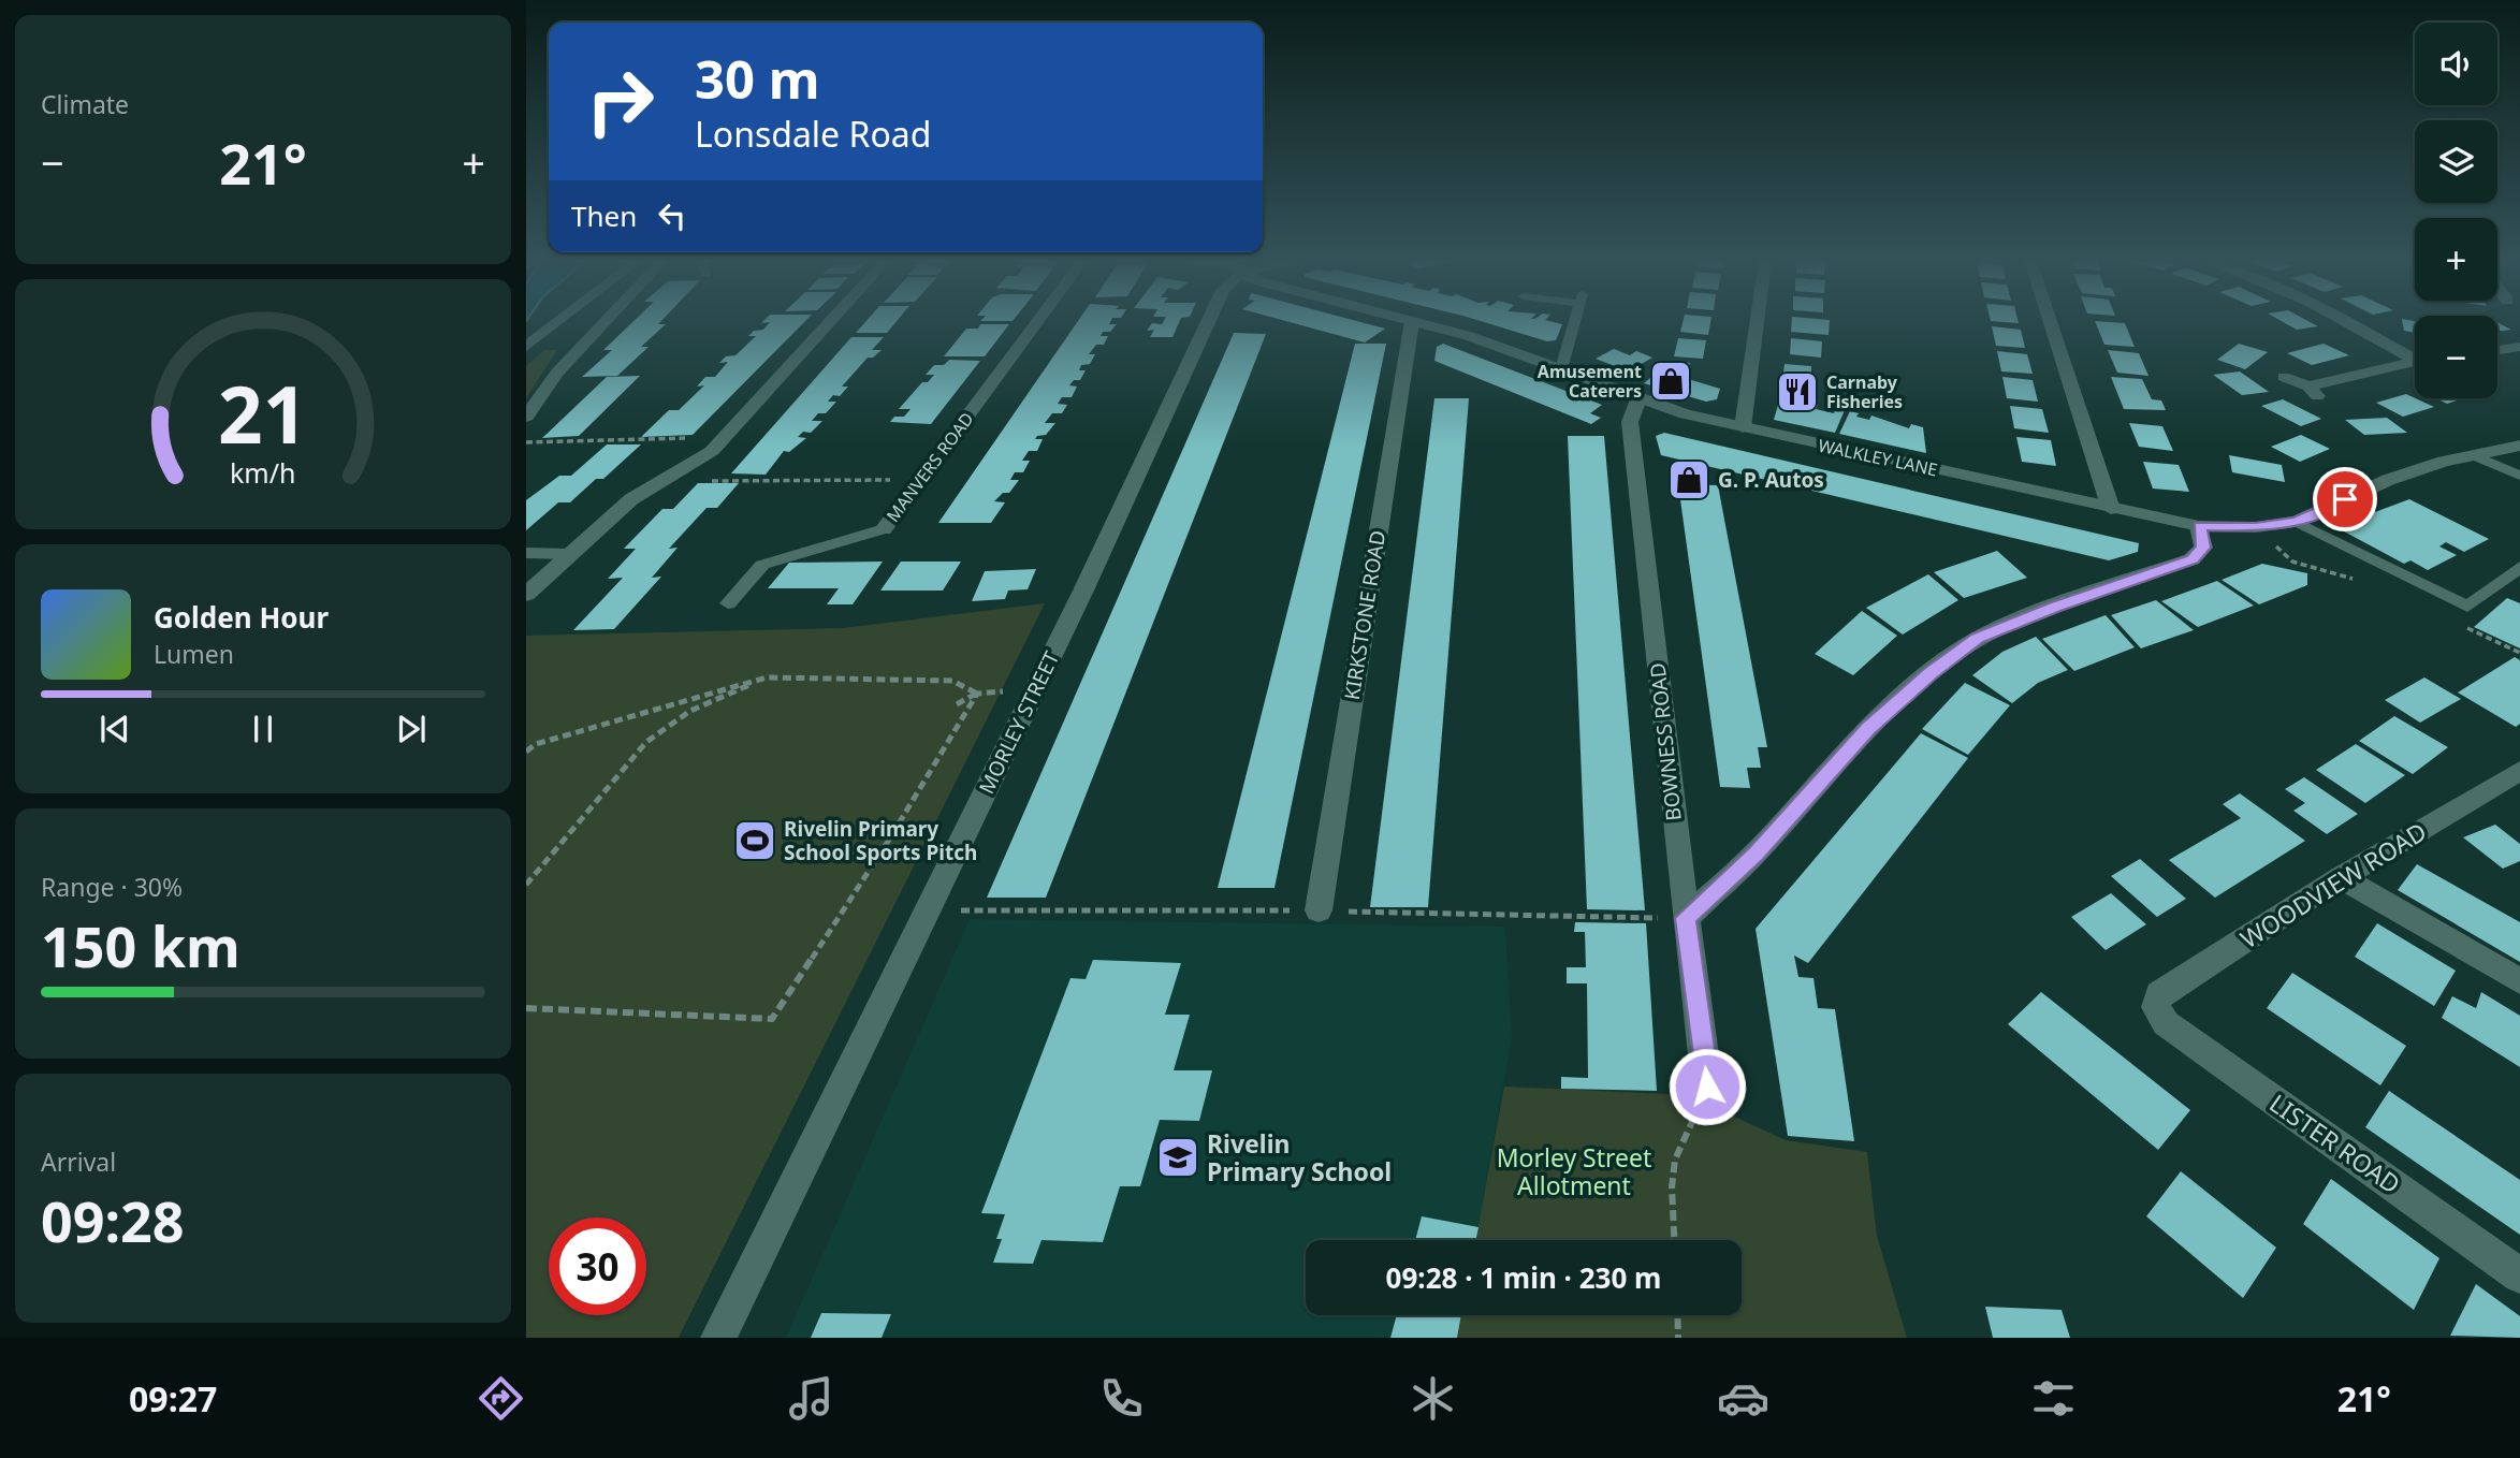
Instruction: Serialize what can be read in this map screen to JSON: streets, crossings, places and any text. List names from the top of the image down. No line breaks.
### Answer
{"streets":{"street":["WALKLEY LANE","MANVERS ROAD","KIRKSTONE ROAD","MORLEY STREET","BOWNESS ROAD","WOODVIEW ROAD","LISTER ROAD"]},"crossings":[["WALKLEY LANE","BOWNESS ROAD"],["WOODVIEW ROAD","LISTER ROAD"]],"parks":["Morley Street Allotment"],"places":{"shop":["Amusement Caterers","G. P. Autos"],"restaurant":["Carnaby Fisheries"],"sports":["Rivelin Primary School Sports Pitch"],"school or university":["Rivelin Primary School"]},"page":{"tile":["Climate",["Range · 30%","150 km"],["Arrival","09:28"]],"map_buttons":["+","−"],"turn":["30 m","Lonsdale Road"],"heat":["−","21°","+"],"then":"Then","song":["Golden Hour","Lumen"],"limit":"30","trip":"09:28 · 1 min · 230 m","tabs":["09:27","21°"],"gauge":["21","km/h"]}}
